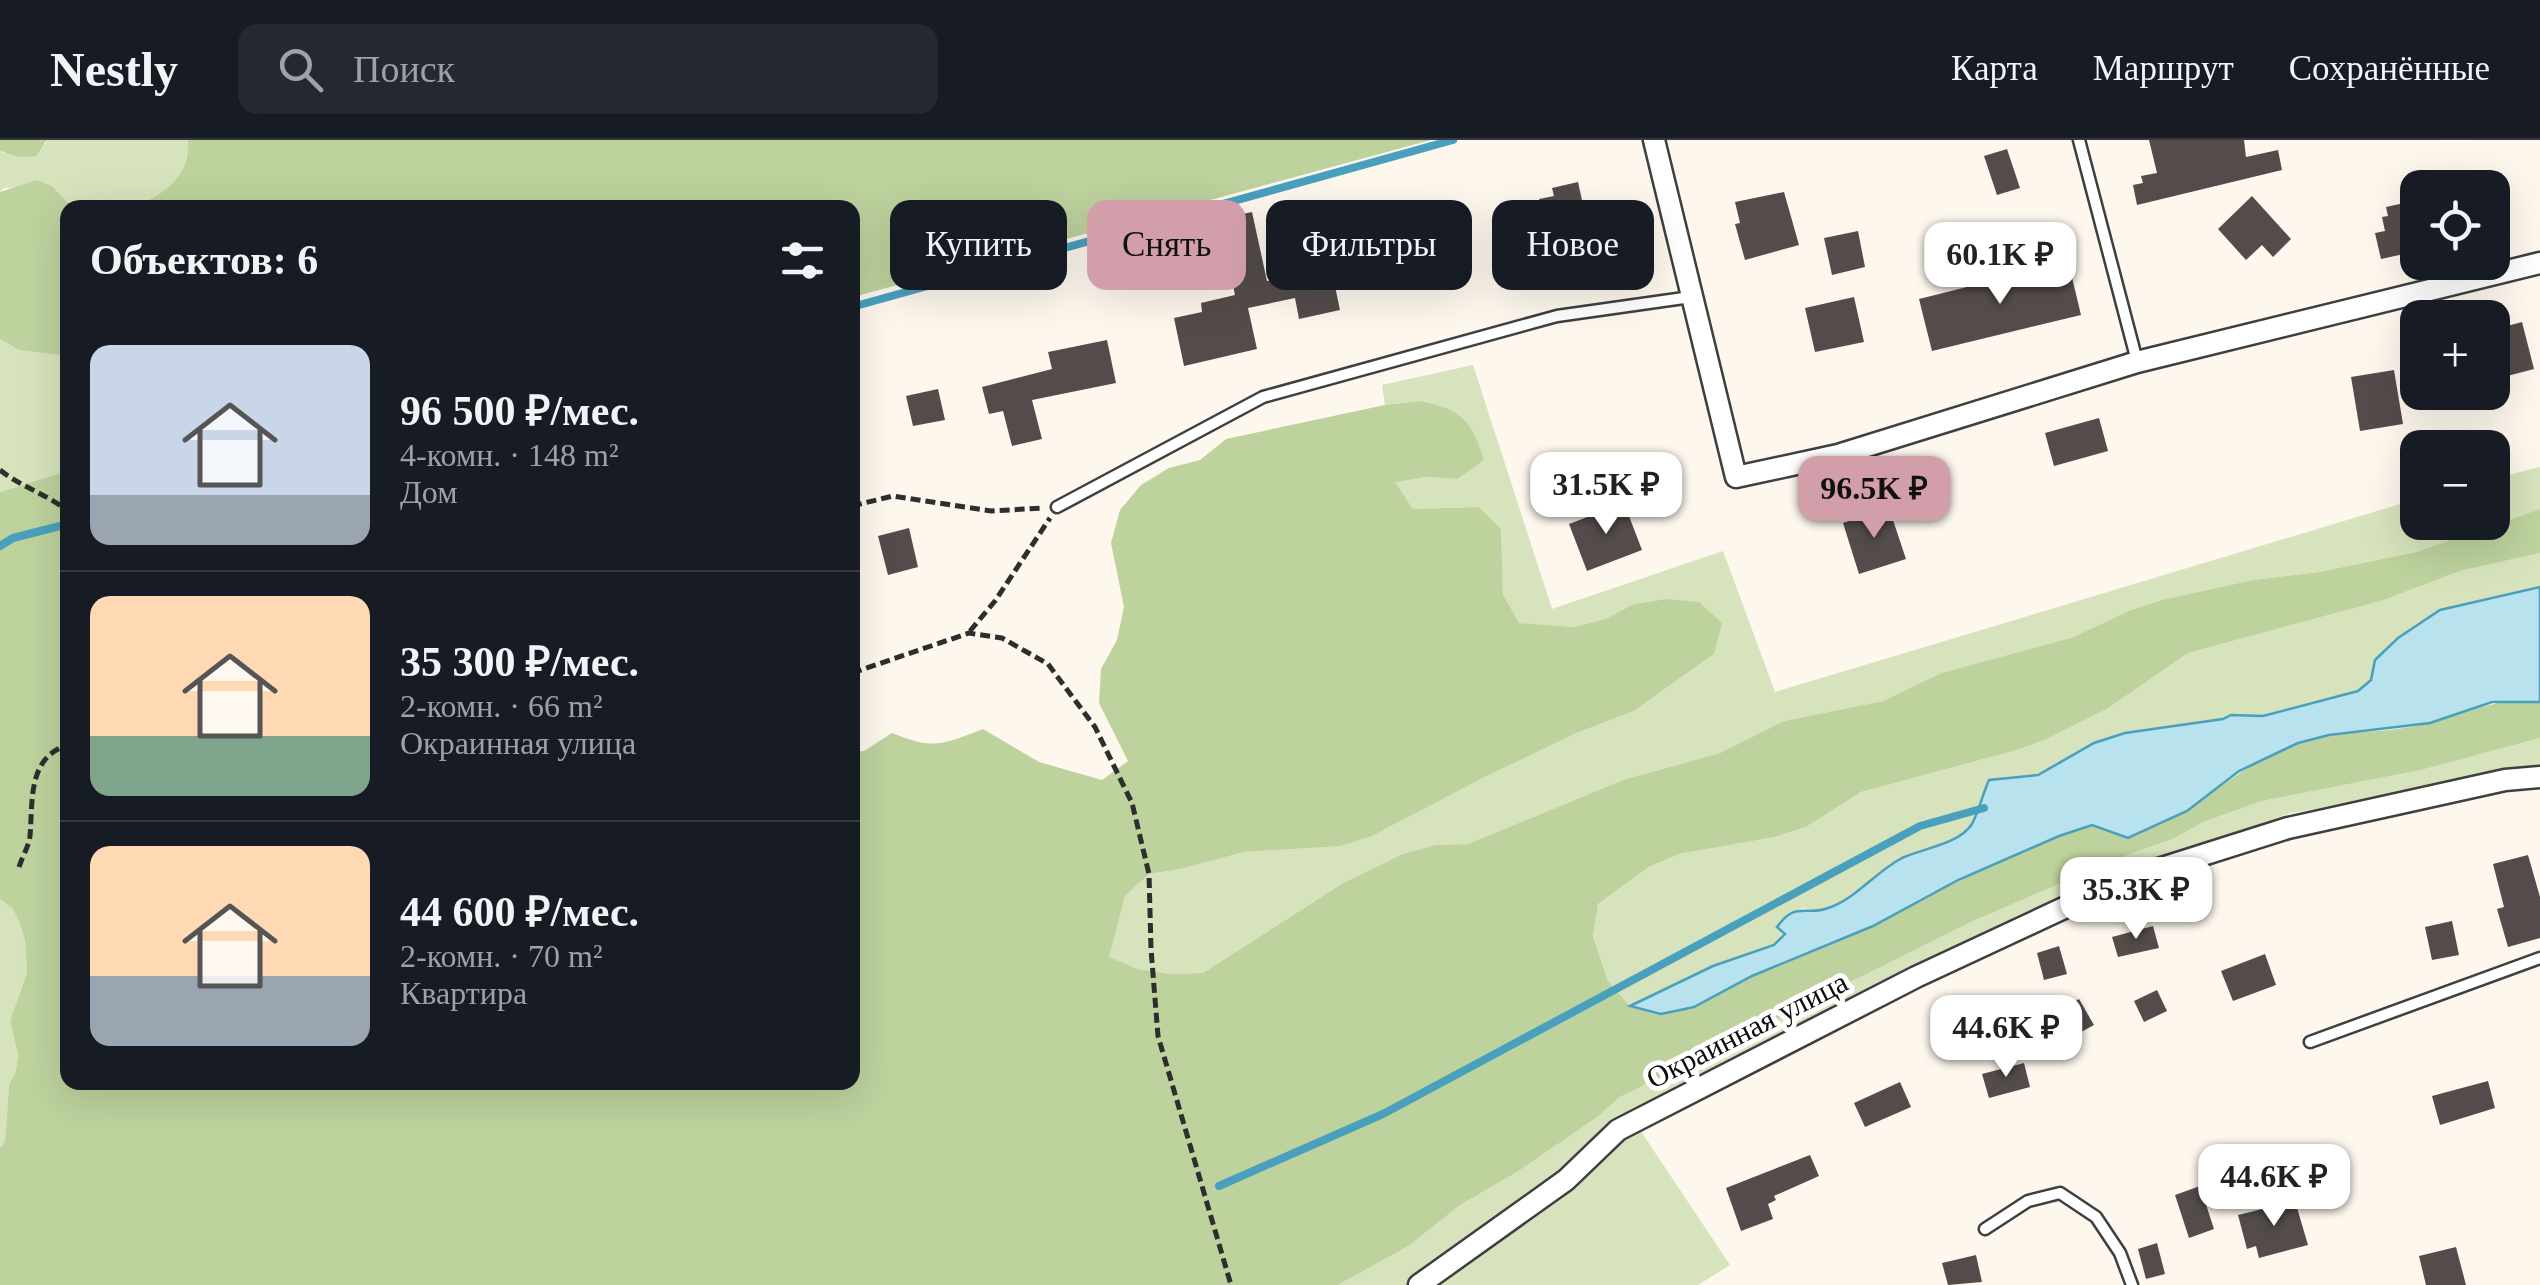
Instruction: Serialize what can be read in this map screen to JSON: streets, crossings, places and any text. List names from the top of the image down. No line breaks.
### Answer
{"streets":{"street":["Окраинная улица"]},"page":{"header":"Nestly","search":"Поиск","nav":["Карта","Маршрут","Сохранённые"],"map_buttons":["+","−"],"chip":["Купить","Снять","Фильтры","Новое"],"heading":"Объектов: 6","price":["60.1K ₽","31.5K ₽","96.5K ₽","35.3K ₽","44.6K ₽","44.6K ₽"],"list":[{"name":"96 500 ₽/мес.","note":"4-комн. · 148 m² · Дом"},{"name":"35 300 ₽/мес.","note":"2-комн. · 66 m² · Окраинная улица"},{"name":"44 600 ₽/мес.","note":"2-комн. · 70 m² · Квартира"}]}}
